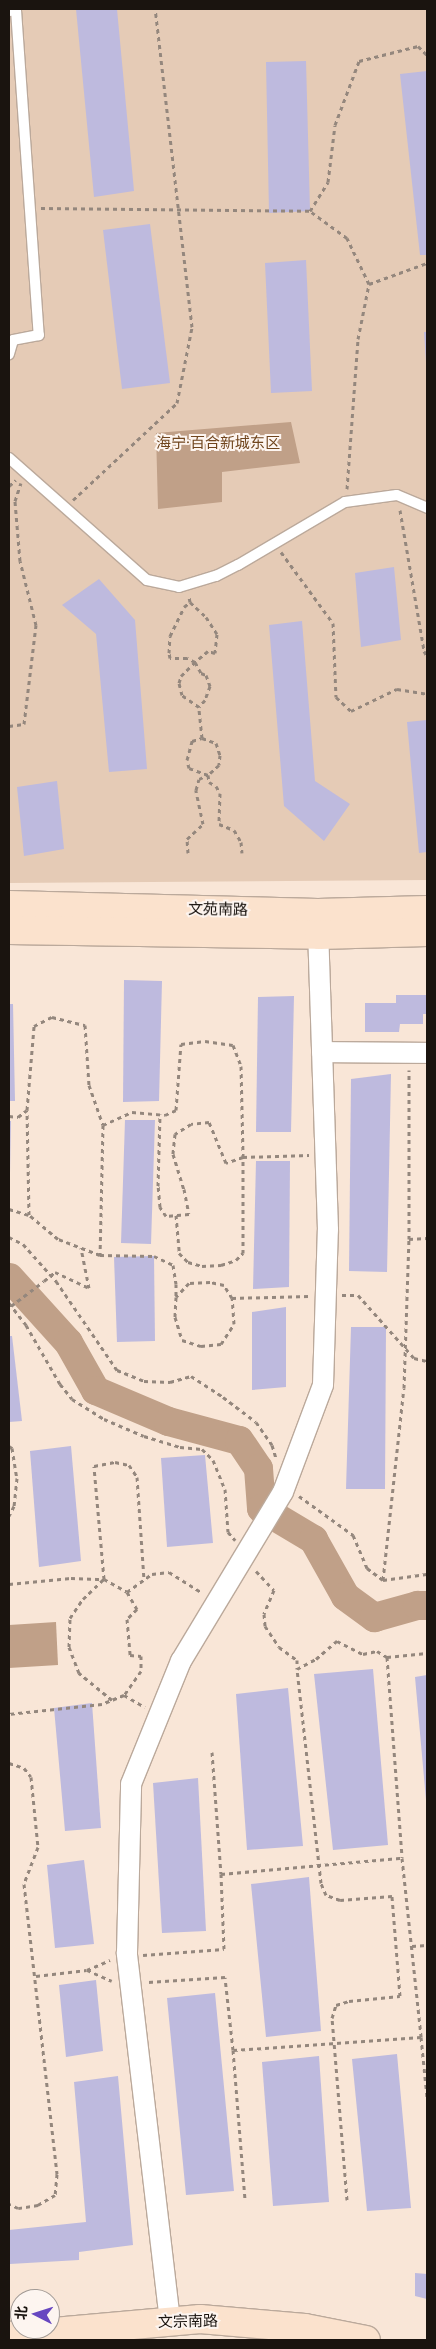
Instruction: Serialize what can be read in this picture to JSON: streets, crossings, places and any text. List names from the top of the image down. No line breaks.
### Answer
{"streets":{"main road":["文苑南路","文宗南路"]},"parks":["海宁·百合新城东区"],"north":"left"}
